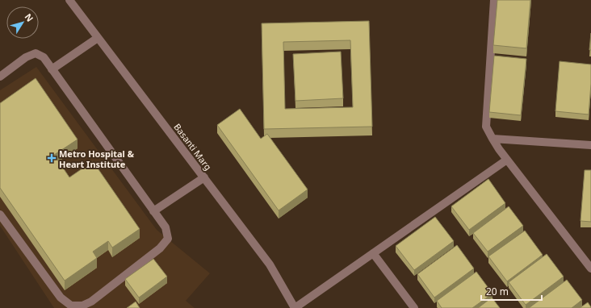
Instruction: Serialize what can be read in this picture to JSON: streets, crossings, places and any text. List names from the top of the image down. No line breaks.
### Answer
{"streets":{"street":["Basanti Marg"]},"places":{"health":["Metro Hospital & Heart Institute"]},"scale_bar":"20 m","north":"top right"}
